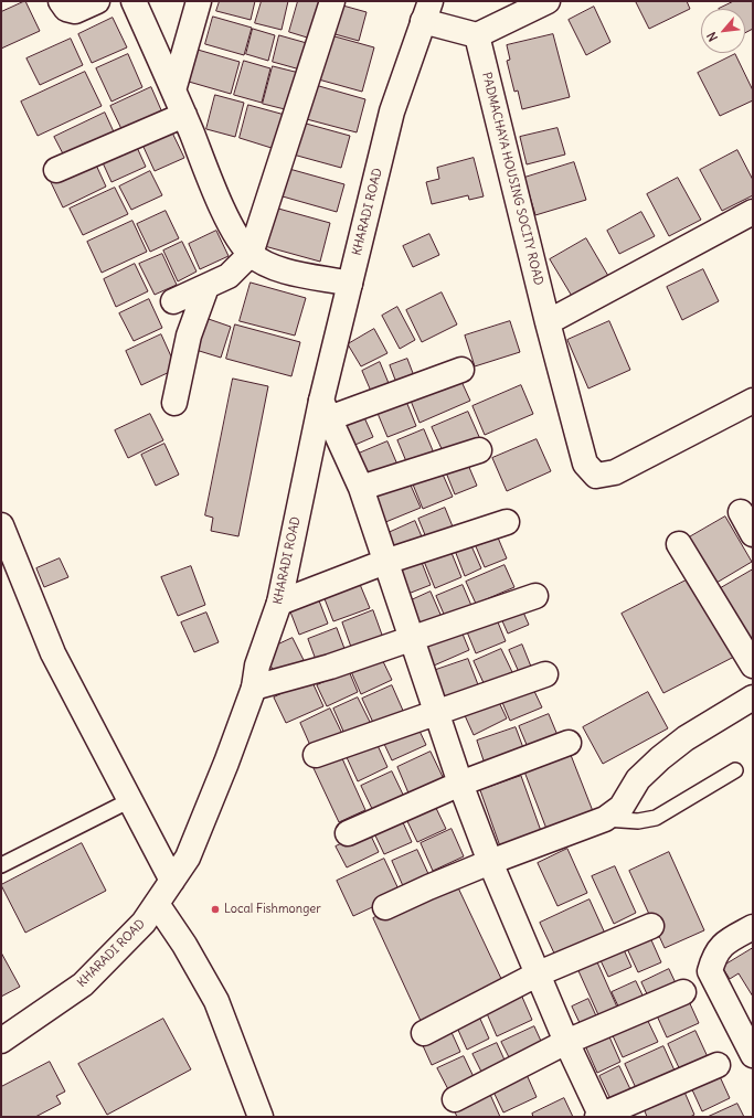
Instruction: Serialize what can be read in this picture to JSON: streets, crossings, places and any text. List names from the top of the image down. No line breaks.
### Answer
{"streets":{"street":["PADMACHAYA HOUSING SOCITY ROAD","KHARADI ROAD"]},"places":["Local Fishmonger"],"north":"bottom left"}
